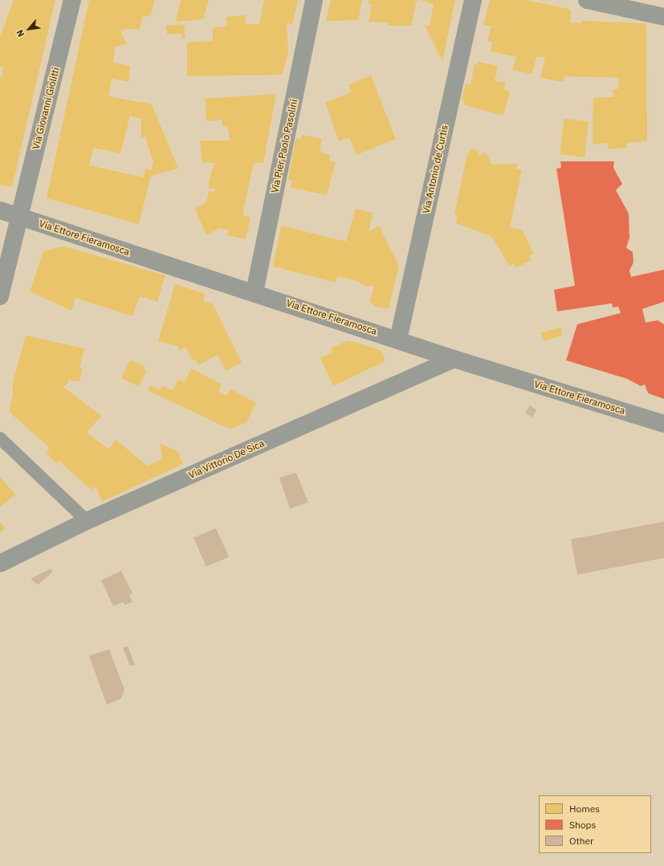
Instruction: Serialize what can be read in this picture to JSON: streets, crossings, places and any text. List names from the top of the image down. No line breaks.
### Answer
{"streets":{"street":["Via Giovanni Giolitti","Via Pier Paolo Pasolini","Via Antonio de Curtis","Via Ettore Fieramosca","Via Vittorio De Sica"]},"crossings":[["Via Giovanni Giolitti","Via Ettore Fieramosca"],["Via Pier Paolo Pasolini","Via Ettore Fieramosca"],["Via Antonio de Curtis","Via Ettore Fieramosca"],["Via Ettore Fieramosca","Via Vittorio De Sica"]],"legend":["Homes","Shops","Other"],"north":"bottom left"}
